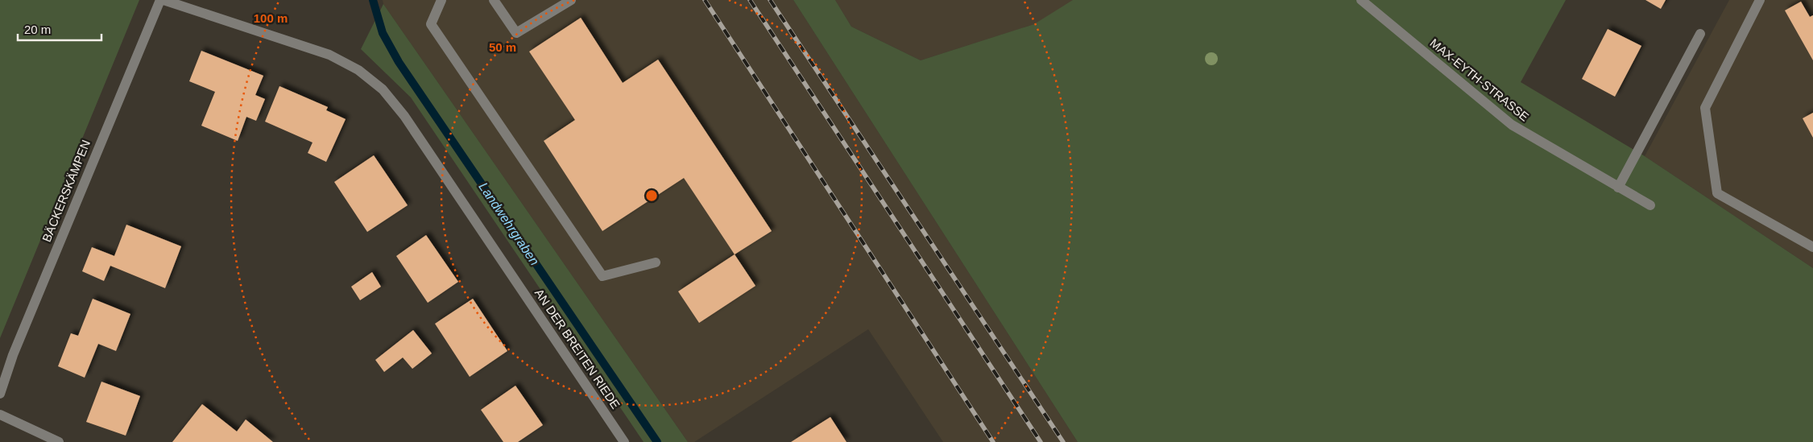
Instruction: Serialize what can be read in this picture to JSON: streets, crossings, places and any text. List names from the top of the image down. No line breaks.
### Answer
{"streets":{"street":["MAX-EYTH-STRASSE","BÄCKERSKÄMPEN","AN DER BREITEN RIEDE"]},"crossings":[["BÄCKERSKÄMPEN","AN DER BREITEN RIEDE"]],"water":["Landwehrgraben"],"scale_bar":"20 m","rings":["100 m","50 m"]}
